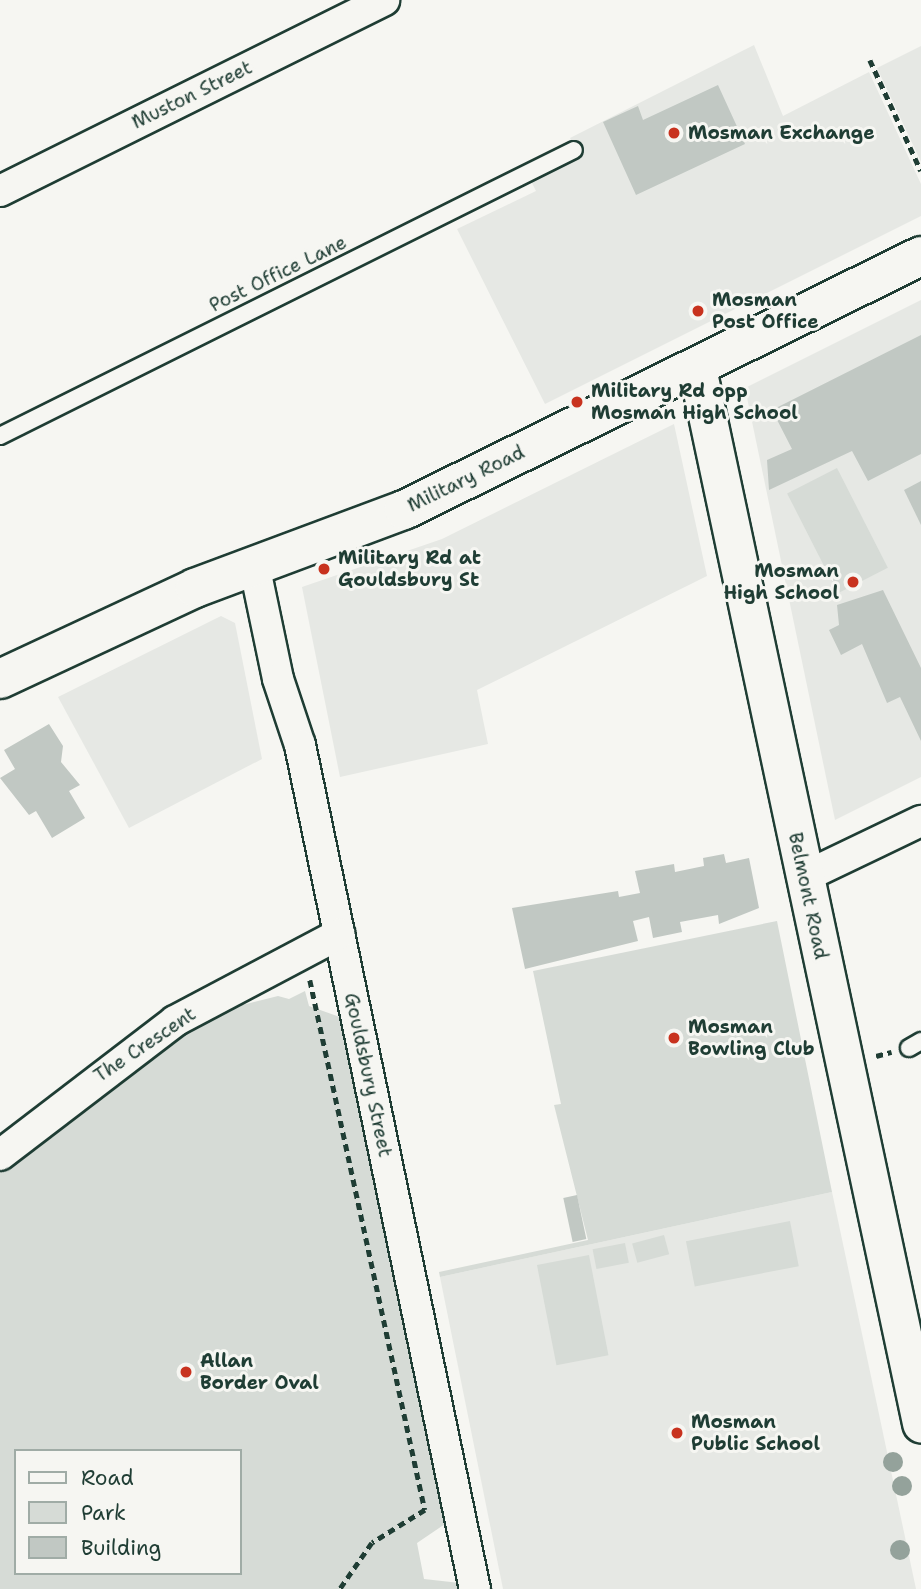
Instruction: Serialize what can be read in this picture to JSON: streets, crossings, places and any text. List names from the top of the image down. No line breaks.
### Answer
{"streets":{"main road":["Military Road"],"street":["Muston Street","Belmont Road","The Crescent","Gouldsbury Street"],"lane":["Post Office Lane"]},"crossings":[["Military Road","Belmont Road"],["Military Road","Gouldsbury Street"],["The Crescent","Gouldsbury Street"]],"places":["Mosman Exchange","Mosman Post Office","Military Rd opp Mosman High School","Military Rd at Gouldsbury St","Mosman High School","Mosman Bowling Club","Allan Border Oval","Mosman Public School"],"legend":["Road","Park","Building"]}
